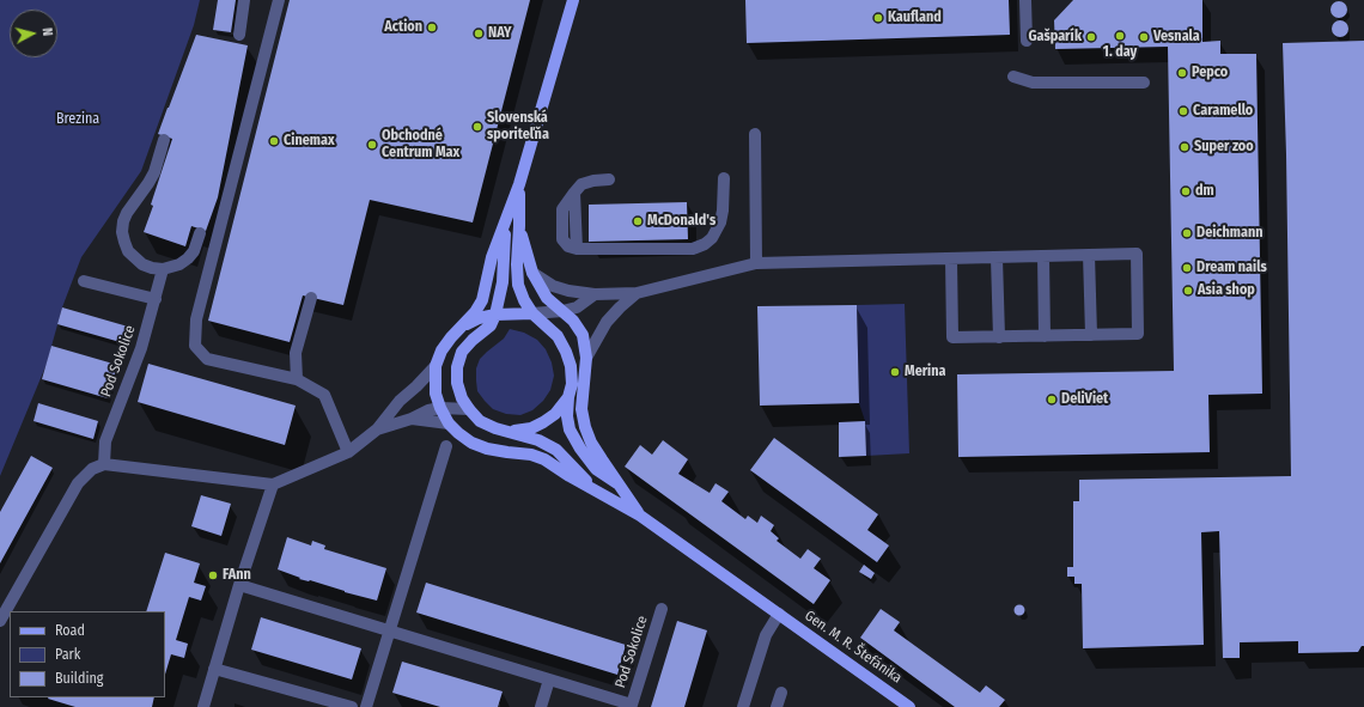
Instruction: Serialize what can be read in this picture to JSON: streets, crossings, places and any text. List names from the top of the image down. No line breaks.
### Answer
{"streets":{"main road":["Gen. M. R. Štefánika"],"street":["Pod Sokolice"]},"parks":["Brezina"],"places":["Kaufland","Action","NAY","1. day","Gašparík","Vesnala","Pepco","Caramello","Slovenská sporiteľňa","Cinemax","Obchodné Centrum Max","Super zoo","dm","McDonald's","Deichmann","Dream nails","Asia shop","Merina","DeliViet","FAnn"],"legend":["Road","Park","Building"],"north":"right"}
